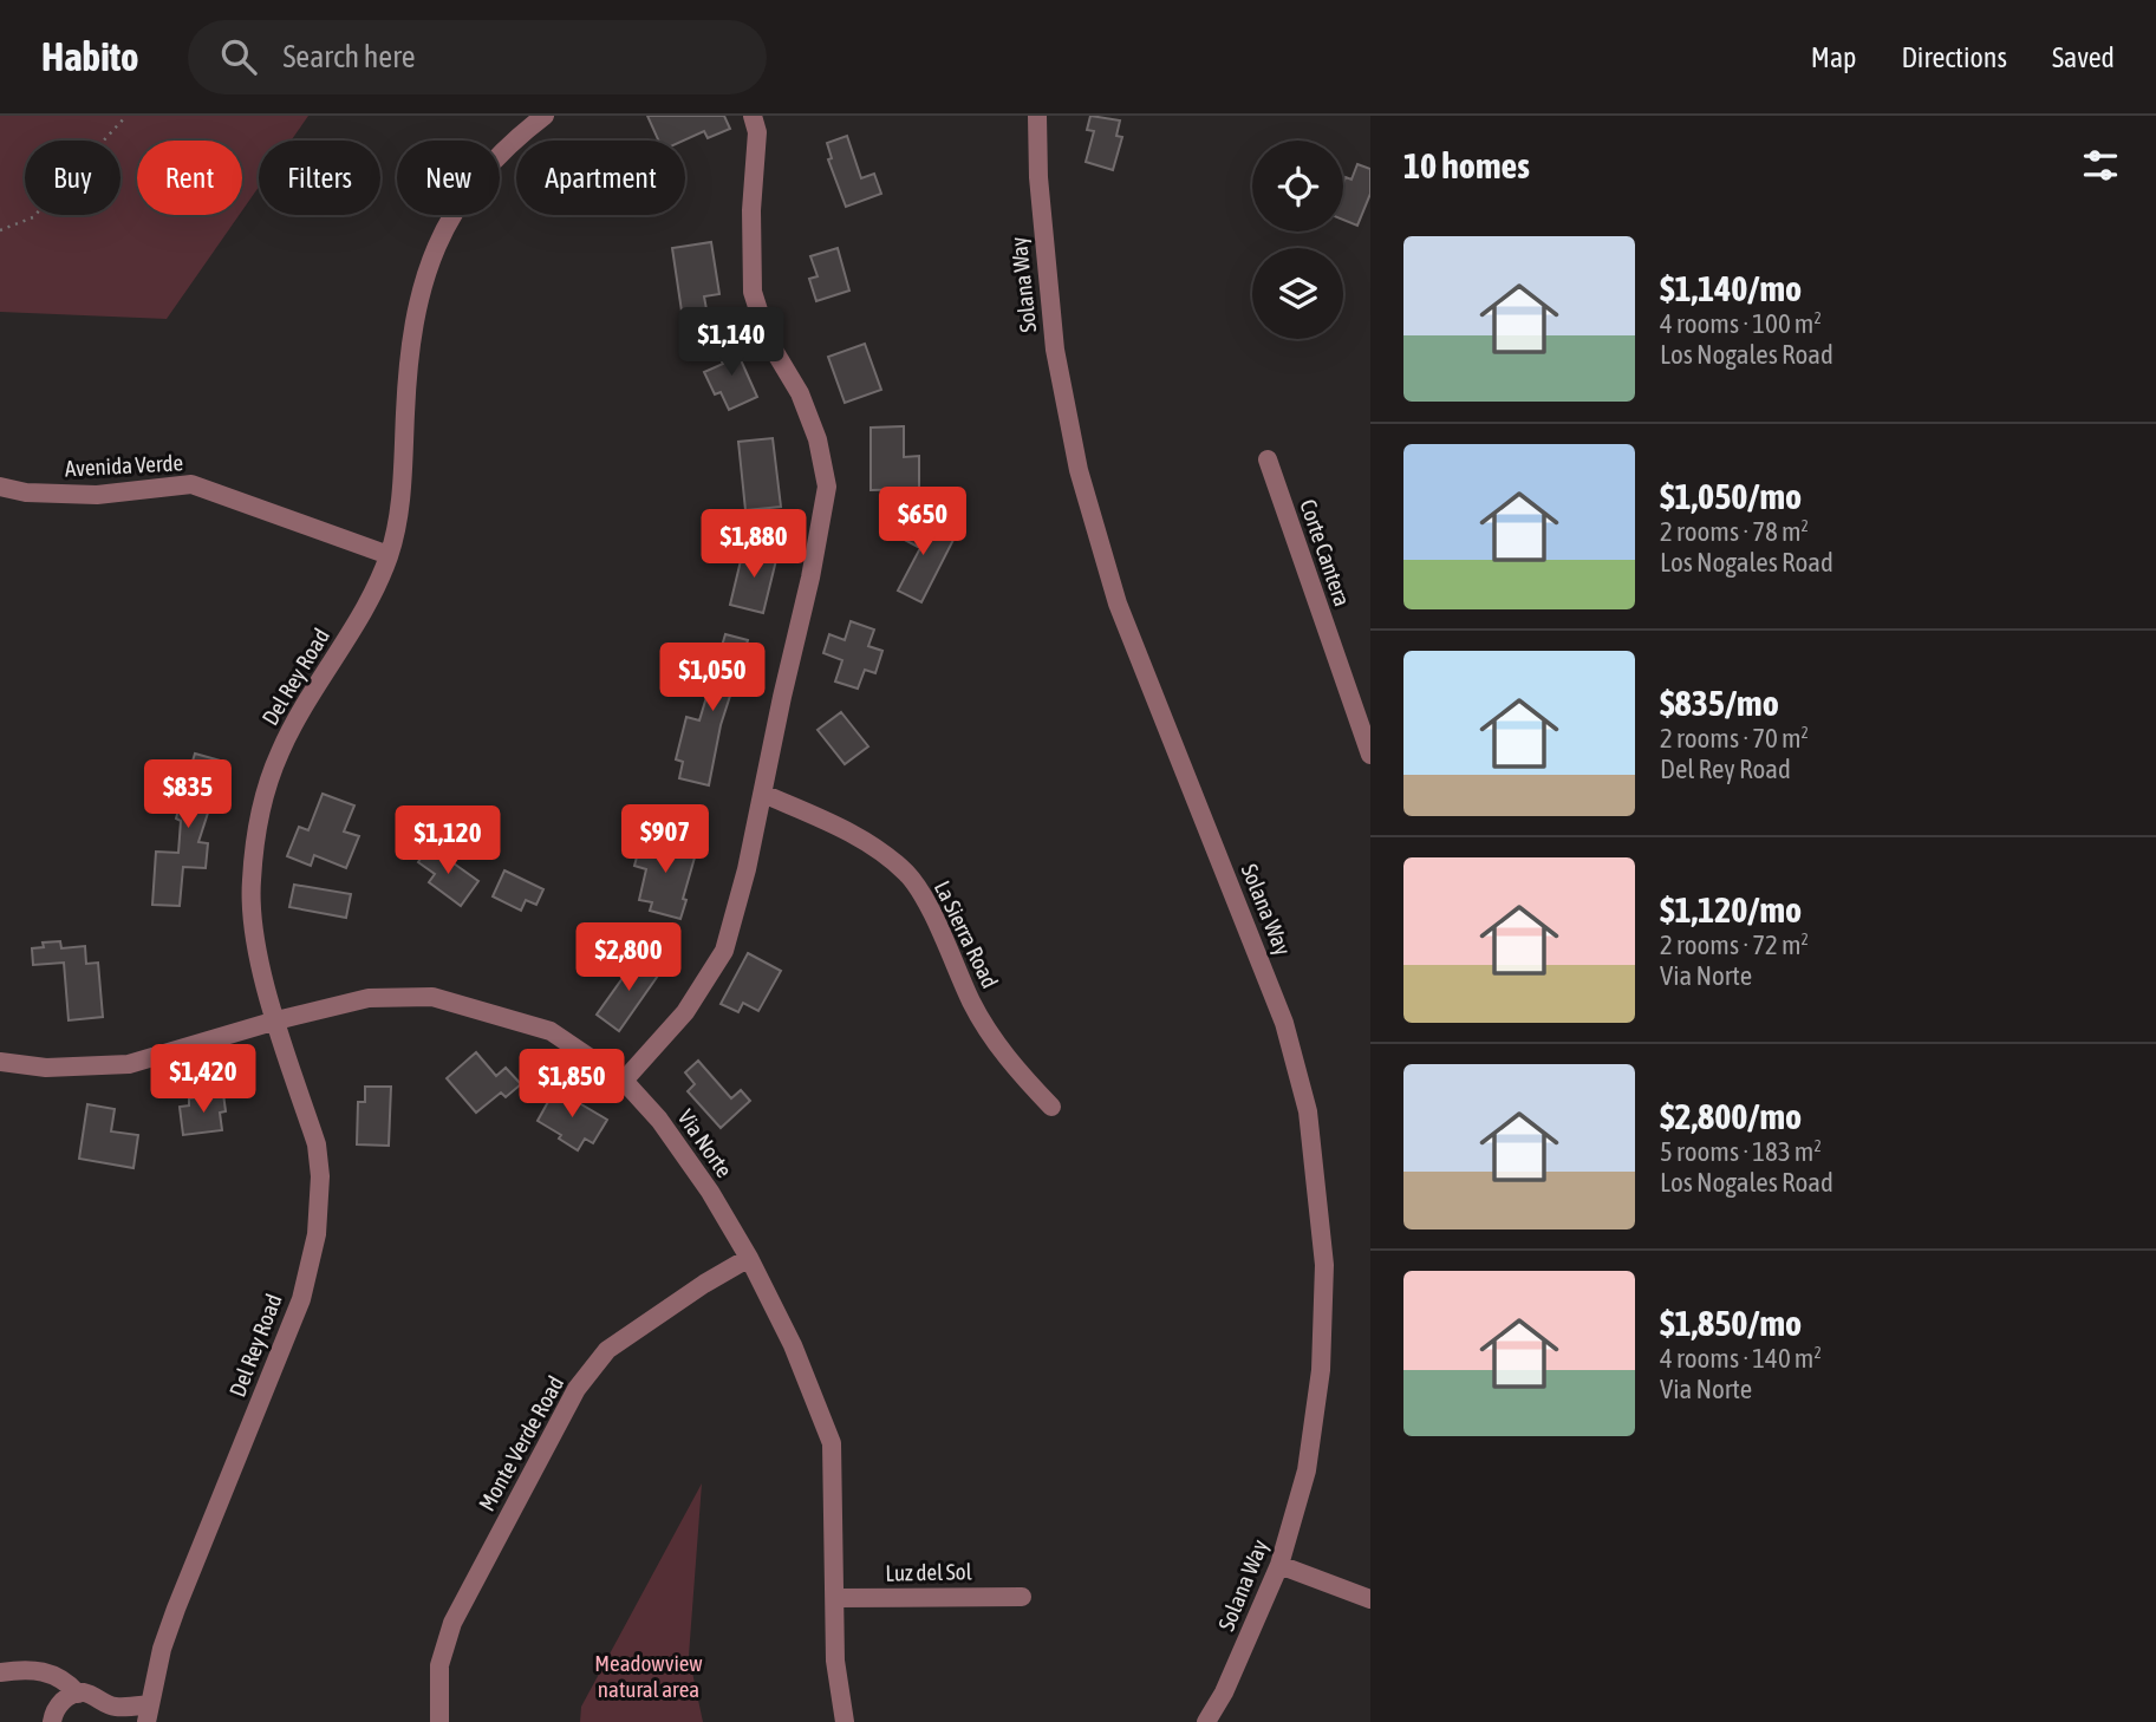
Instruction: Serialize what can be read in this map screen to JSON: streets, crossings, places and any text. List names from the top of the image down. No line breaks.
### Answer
{"streets":{"street":["Solana Way","Avenida Verde","Corte Cantera","Del Rey Road","La Sierra Road","Via Norte","Monte Verde Road","Luz del Sol"]},"crossings":[["Avenida Verde","Del Rey Road"],["Del Rey Road","Via Norte"],["Via Norte","Monte Verde Road"],["Via Norte","Luz del Sol"]],"parks":["Meadowview natural area"],"page":{"header":"Habito","search":"Search here","nav":["Map","Directions","Saved"],"heading":"10 homes","chip":["Buy","Rent","Filters","New","Apartment"],"list":[{"name":"$1,140/mo","note":"4 rooms · 100 m² · Los Nogales Road"},{"name":"$1,050/mo","note":"2 rooms · 78 m² · Los Nogales Road"},{"name":"$835/mo","note":"2 rooms · 70 m² · Del Rey Road"},{"name":"$1,120/mo","note":"2 rooms · 72 m² · Via Norte"},{"name":"$2,800/mo","note":"5 rooms · 183 m² · Los Nogales Road"},{"name":"$1,850/mo","note":"4 rooms · 140 m² · Via Norte"}],"price":["$1,140","$650","$1,880","$1,050","$835","$907","$1,120","$2,800","$1,420","$1,850"]}}
